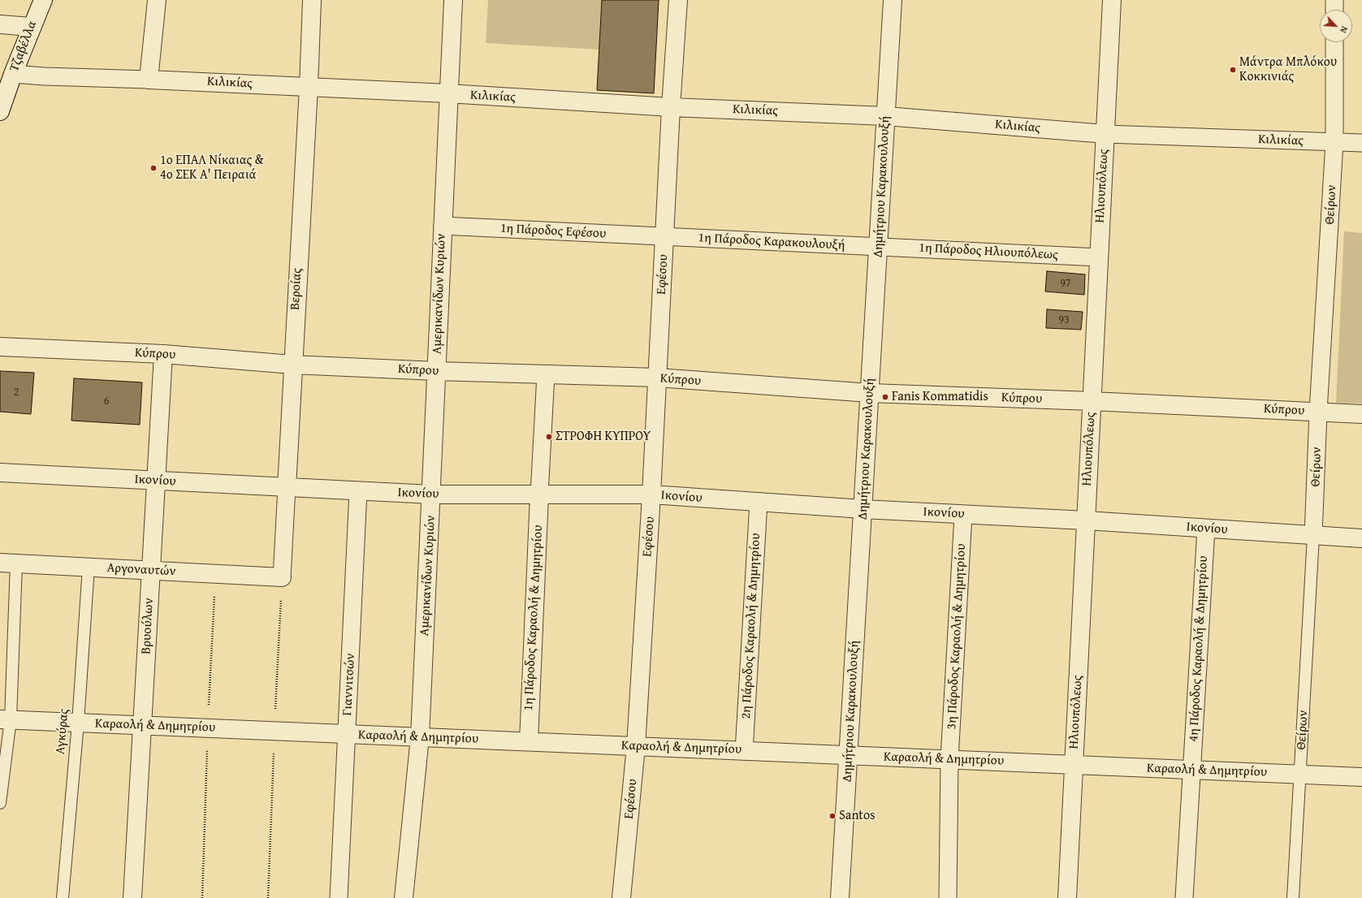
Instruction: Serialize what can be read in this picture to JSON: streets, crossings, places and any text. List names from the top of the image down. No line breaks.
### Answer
{"streets":{"street":["Τζαβέλλα","Κιλικίας","Ηλιουπόλεως","Δημήτριου Καρακουλουξή","Θείρων","1η Πάροδος Εφέσου","1η Πάροδος Καρακουλουξή","1η Πάροδος Ηλιουπόλεως","Εφέσου","Βεροίας","Αμερικανίδων Κυριών","Κύπρου","Ικονίου","Αργοναυτών","1η Πάροδος Καραολή & Δημητρίου","Βρυούλων","2η Πάροδος Καραολή & Δημητρίου","3η Πάροδος Καραολή & Δημητρίου","4η Πάροδος Καραολή & Δημητρίου","Γιαννιτσών","Καραολή & Δημητρίου"],"lane":["Αγκύρας"]},"crossings":[["Τζαβέλλα","Κιλικίας"],["Κιλικίας","Ηλιουπόλεως"],["Κιλικίας","Δημήτριου Καρακουλουξή"],["Κιλικίας","Θείρων"],["Κιλικίας","Εφέσου"],["Κιλικίας","Βεροίας"],["Κιλικίας","Αμερικανίδων Κυριών"],["Ηλιουπόλεως","1η Πάροδος Ηλιουπόλεως"],["Ηλιουπόλεως","Κύπρου"],["Ηλιουπόλεως","Ικονίου"],["Ηλιουπόλεως","Καραολή & Δημητρίου"],["Δημήτριου Καρακουλουξή","1η Πάροδος Καρακουλουξή"],["Δημήτριου Καρακουλουξή","1η Πάροδος Ηλιουπόλεως"],["Δημήτριου Καρακουλουξή","Κύπρου"],["Δημήτριου Καρακουλουξή","Ικονίου"],["Δημήτριου Καρακουλουξή","Καραολή & Δημητρίου"],["Θείρων","Κύπρου"],["Θείρων","Ικονίου"],["Θείρων","Καραολή & Δημητρίου"],["1η Πάροδος Εφέσου","1η Πάροδος Καρακουλουξή"],["1η Πάροδος Εφέσου","Εφέσου"],["1η Πάροδος Εφέσου","Αμερικανίδων Κυριών"],["1η Πάροδος Καρακουλουξή","1η Πάροδος Ηλιουπόλεως"],["1η Πάροδος Καρακουλουξή","Εφέσου"],["Εφέσου","Κύπρου"],["Εφέσου","Ικονίου"],["Εφέσου","Καραολή & Δημητρίου"],["Βεροίας","Κύπρου"],["Βεροίας","Ικονίου"],["Βεροίας","Αργοναυτών"],["Αμερικανίδων Κυριών","Κύπρου"],["Αμερικανίδων Κυριών","Ικονίου"],["Αμερικανίδων Κυριών","Καραολή & Δημητρίου"],["Κύπρου","Βρυούλων"],["Ικονίου","1η Πάροδος Καραολή & Δημητρίου"],["Ικονίου","Βρυούλων"],["Ικονίου","2η Πάροδος Καραολή & Δημητρίου"],["Ικονίου","3η Πάροδος Καραολή & Δημητρίου"],["Ικονίου","4η Πάροδος Καραολή & Δημητρίου"],["Ικονίου","Γιαννιτσών"],["Αργοναυτών","Βρυούλων"],["Αργοναυτών","Αγκύρας"],["1η Πάροδος Καραολή & Δημητρίου","Καραολή & Δημητρίου"],["Βρυούλων","Καραολή & Δημητρίου"],["2η Πάροδος Καραολή & Δημητρίου","Καραολή & Δημητρίου"],["3η Πάροδος Καραολή & Δημητρίου","Καραολή & Δημητρίου"],["4η Πάροδος Καραολή & Δημητρίου","Καραολή & Δημητρίου"],["Γιαννιτσών","Καραολή & Δημητρίου"],["Καραολή & Δημητρίου","Αγκύρας"]],"places":["Μάντρα Μπλόκου Κοκκινιάς","1ο ΕΠΑΛ Νίκαιας & 4ο ΣΕΚ Α' Πειραιά","Fanis Kommatidis","ΣΤΡΟΦΗ ΚΥΠΡΟΥ","Santos"],"house_numbers":["97","93","2","6"],"north":"bottom right"}
